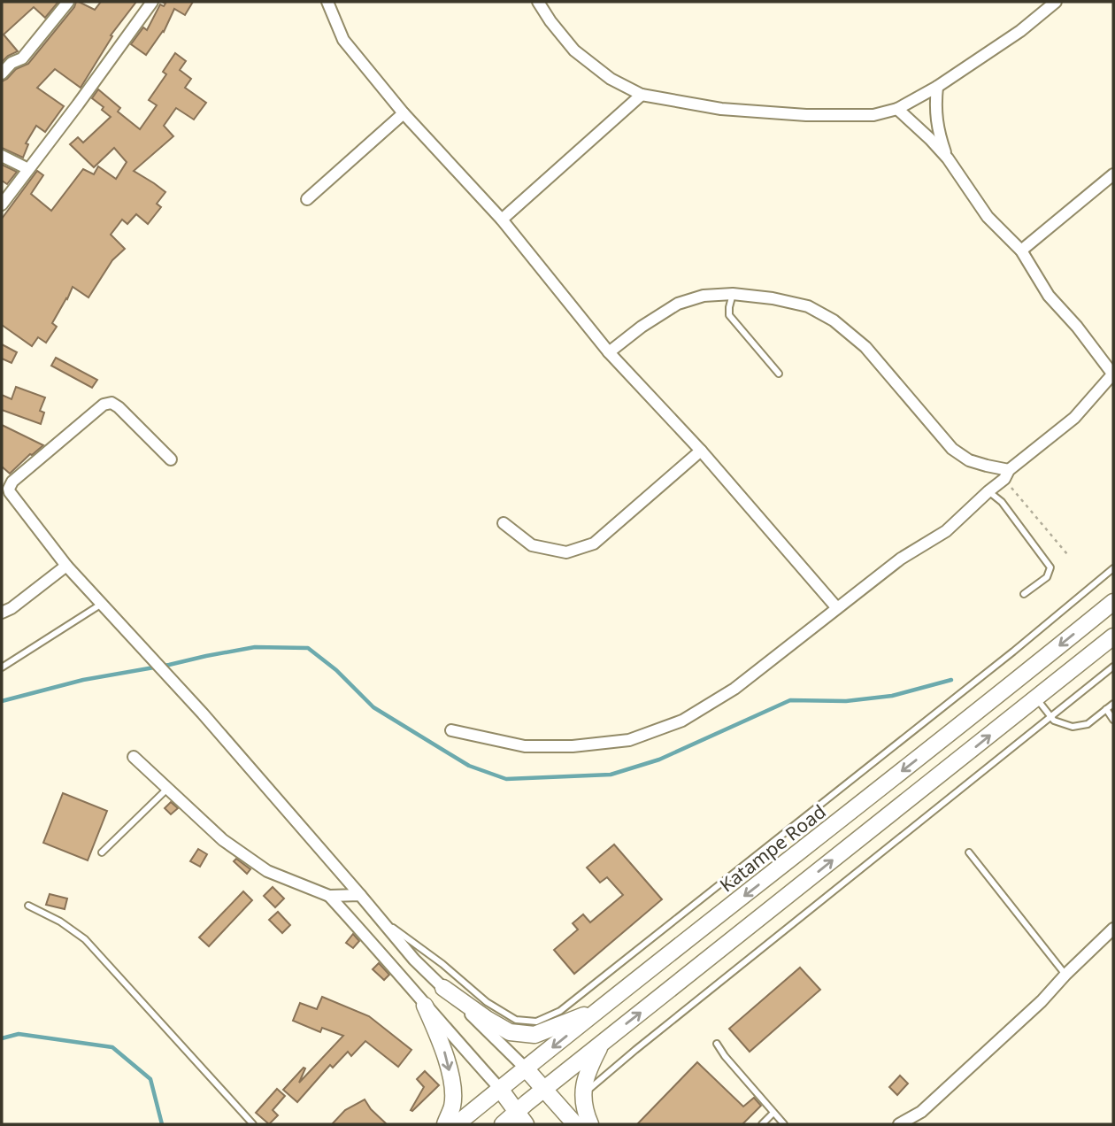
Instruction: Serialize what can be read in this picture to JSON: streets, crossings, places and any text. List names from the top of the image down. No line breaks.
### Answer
{"streets":{"main road":["Katampe Road"]}}
